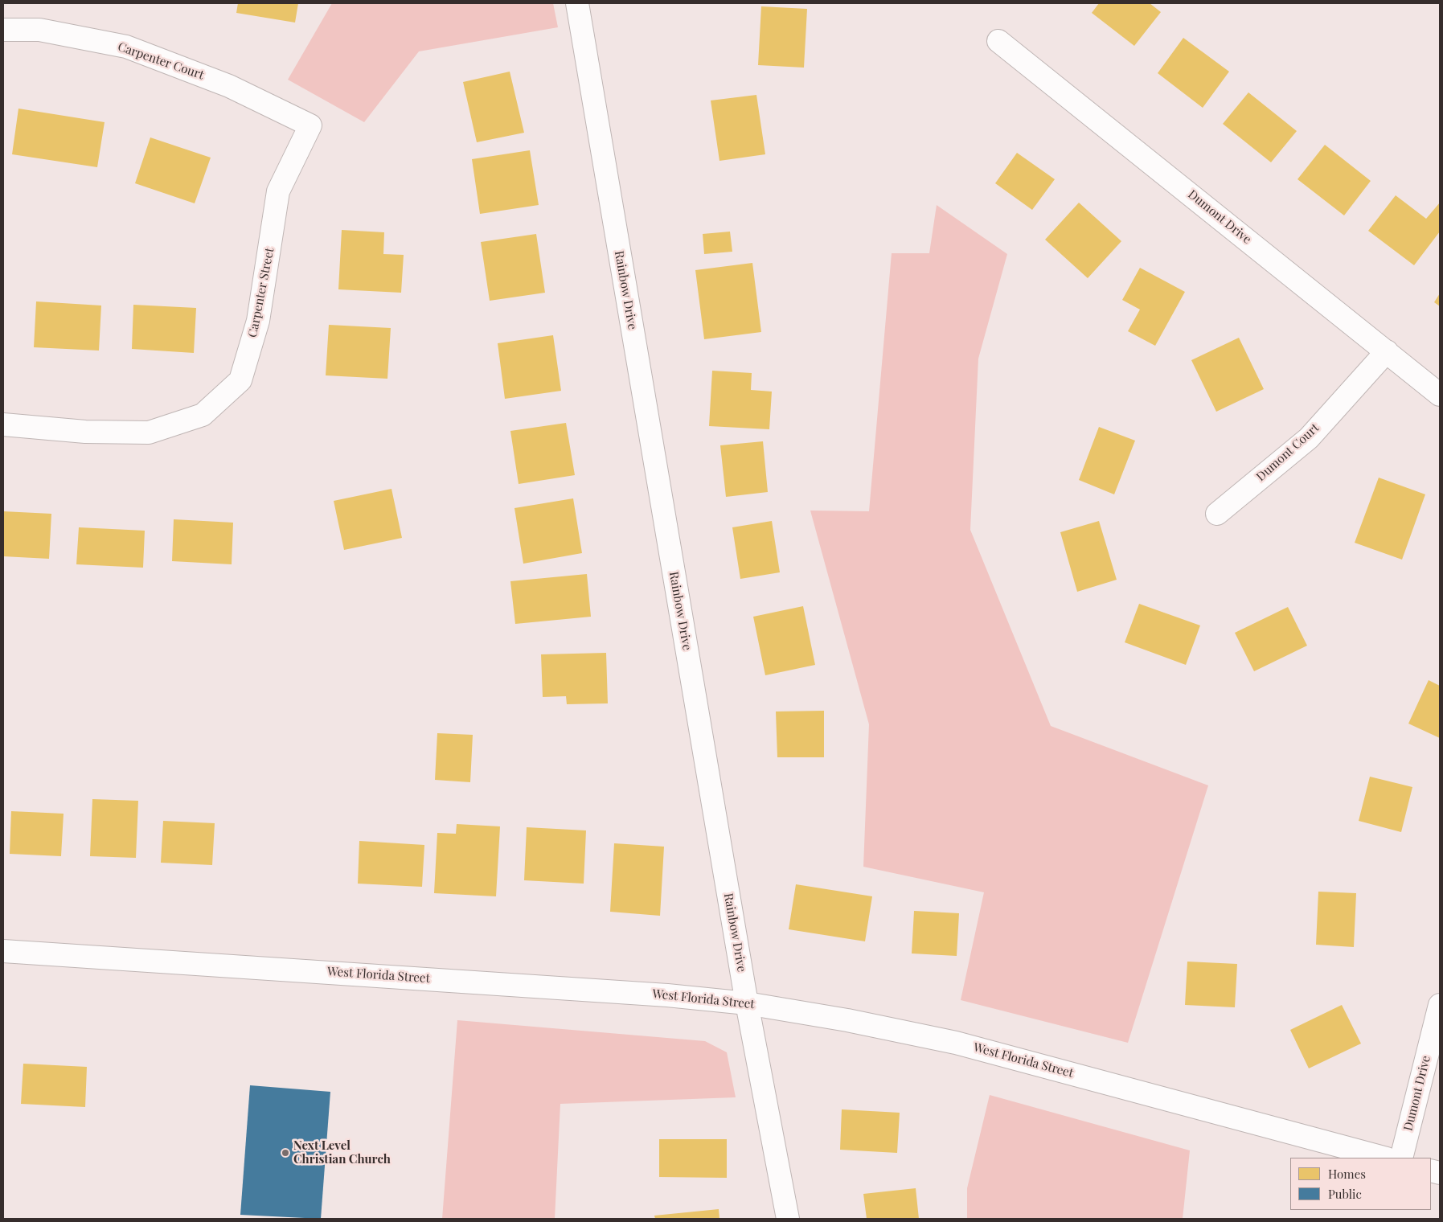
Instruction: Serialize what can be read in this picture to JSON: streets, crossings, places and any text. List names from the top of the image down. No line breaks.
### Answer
{"streets":{"street":["Carpenter Court","Dumont Drive","Rainbow Drive","Carpenter Street","Dumont Court","West Florida Street"]},"crossings":[["Carpenter Court","Carpenter Street"],["Dumont Drive","Dumont Court"],["Rainbow Drive","West Florida Street"]],"places":["Next Level Christian Church"],"legend":["Homes","Public"]}
